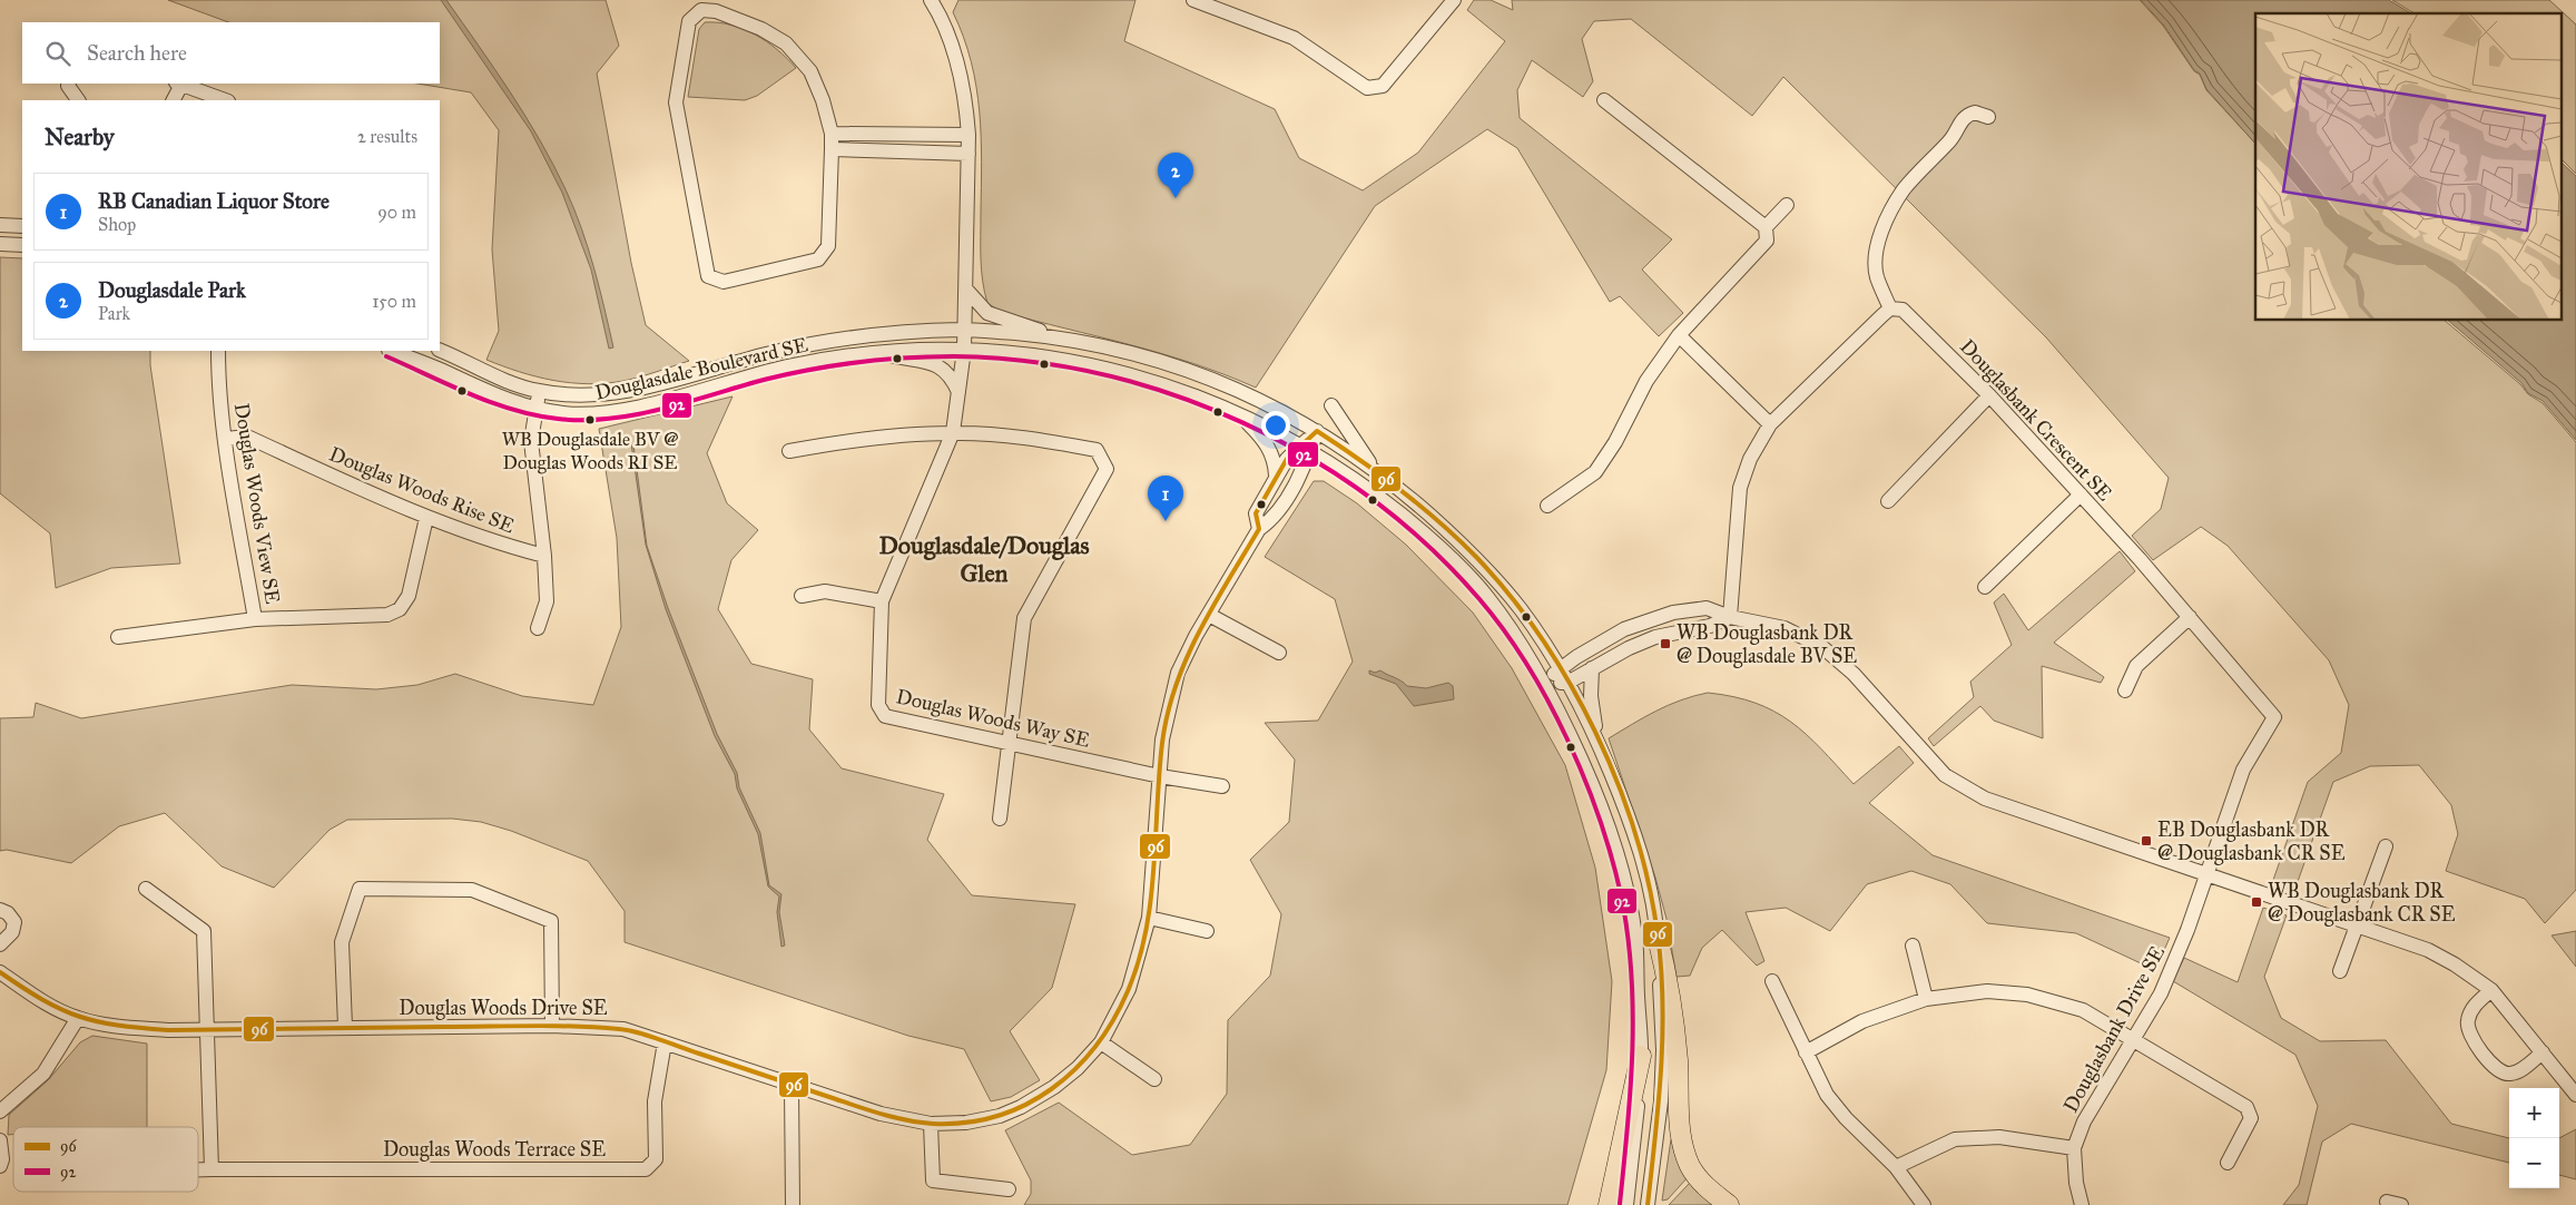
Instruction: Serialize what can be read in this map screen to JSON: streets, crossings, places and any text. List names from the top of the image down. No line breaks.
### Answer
{"streets":{"street":["Douglasdale Boulevard SE","Douglasbank Crescent SE","Douglas Woods Rise SE","Douglas Woods View SE","Douglas Woods Way SE","Douglas Woods Drive SE","Douglasbank Drive SE","Douglas Woods Terrace SE"]},"crossings":[["Douglasdale Boulevard SE","Douglas Woods Rise SE"],["Douglasdale Boulevard SE","Douglas Woods Way SE"],["Douglasdale Boulevard SE","Douglas Woods Drive SE"],["Douglasbank Crescent SE","Douglasbank Drive SE"],["Douglas Woods Rise SE","Douglas Woods View SE"],["Douglas Woods Way SE","Douglas Woods Drive SE"],["Douglas Woods Drive SE","Douglas Woods Terrace SE"]],"districts":["Douglasdale/Douglas Glen"],"places":{"other":["WB Douglasdale BV @ Douglas Woods RI SE"],"transit":["WB Douglasbank DR @ Douglasdale BV SE","EB Douglasbank DR @ Douglasbank CR SE","WB Douglasbank DR @ Douglasbank CR SE"]},"lines":["transit line 92","transit line 96"],"legend":["96","92"],"page":{"search":"Search here","heading":["Nearby","2 results"],"pins":["2","1"],"list":[{"mark":"1","name":"RB Canadian Liquor Store","note":"Shop","value":"90 m"},{"mark":"2","name":"Douglasdale Park","note":"Park","value":"150 m"}],"map_buttons":["+","−"]}}
